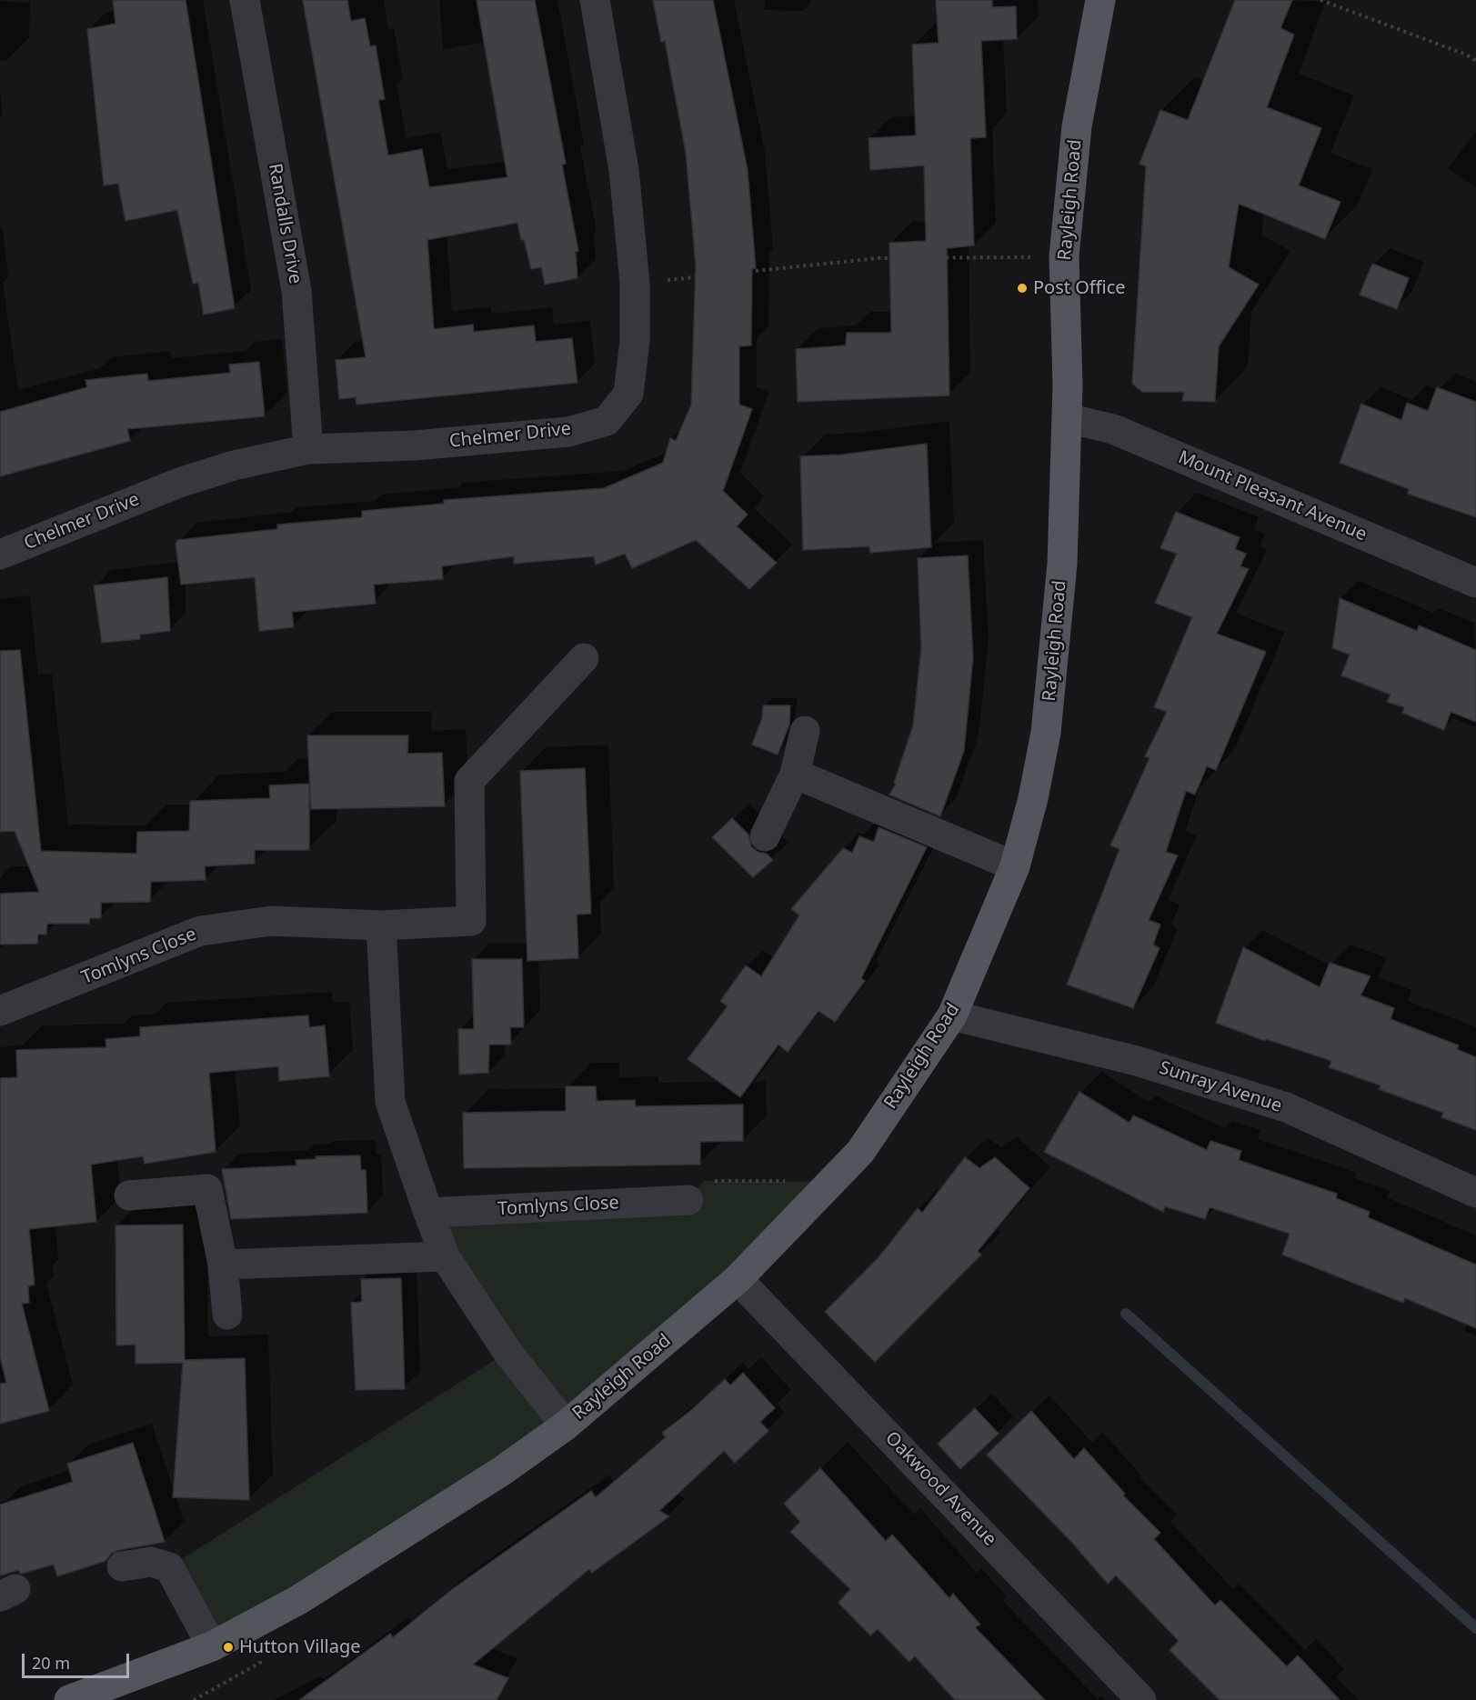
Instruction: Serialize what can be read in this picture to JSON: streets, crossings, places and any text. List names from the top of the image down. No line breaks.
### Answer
{"streets":{"main road":["Rayleigh Road"],"street":["Randalls Drive","Chelmer Drive","Mount Pleasant Avenue","Tomlyns Close","Sunray Avenue","Oakwood Avenue"]},"crossings":[["Rayleigh Road","Mount Pleasant Avenue"],["Rayleigh Road","Sunray Avenue"],["Rayleigh Road","Oakwood Avenue"],["Randalls Drive","Chelmer Drive"]],"places":["Post Office","Hutton Village"],"scale_bar":"20 m"}
